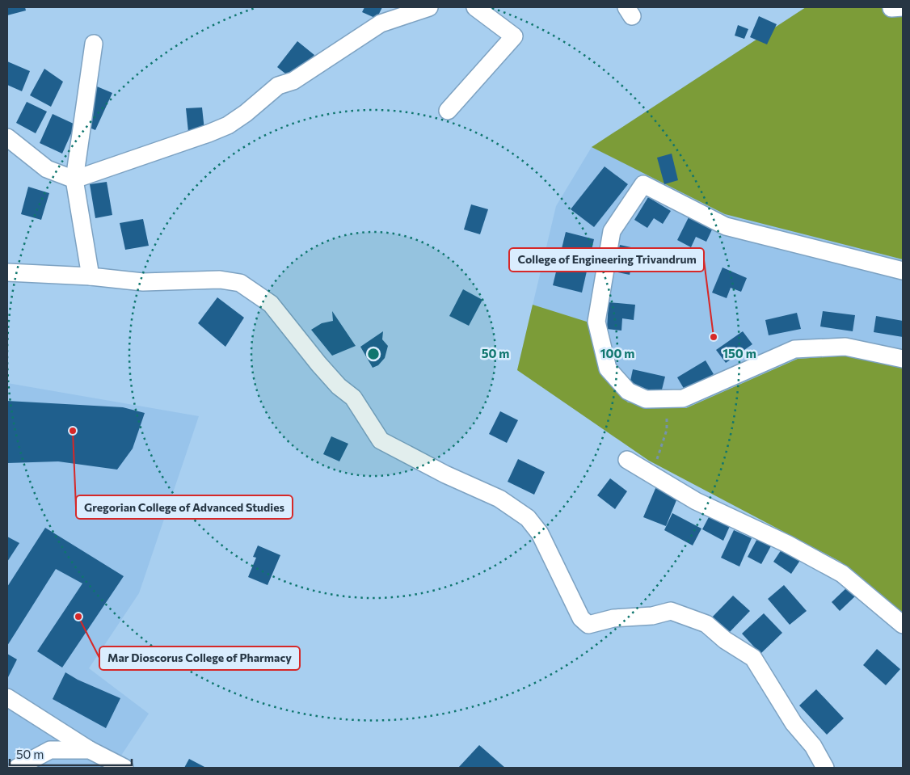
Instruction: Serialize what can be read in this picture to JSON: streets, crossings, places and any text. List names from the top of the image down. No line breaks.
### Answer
{"places":["College of Engineering Trivandrum","Gregorian College of Advanced Studies","Mar Dioscorus College of Pharmacy"],"scale_bar":"50 m","rings":["50 m","100 m","150 m"]}
